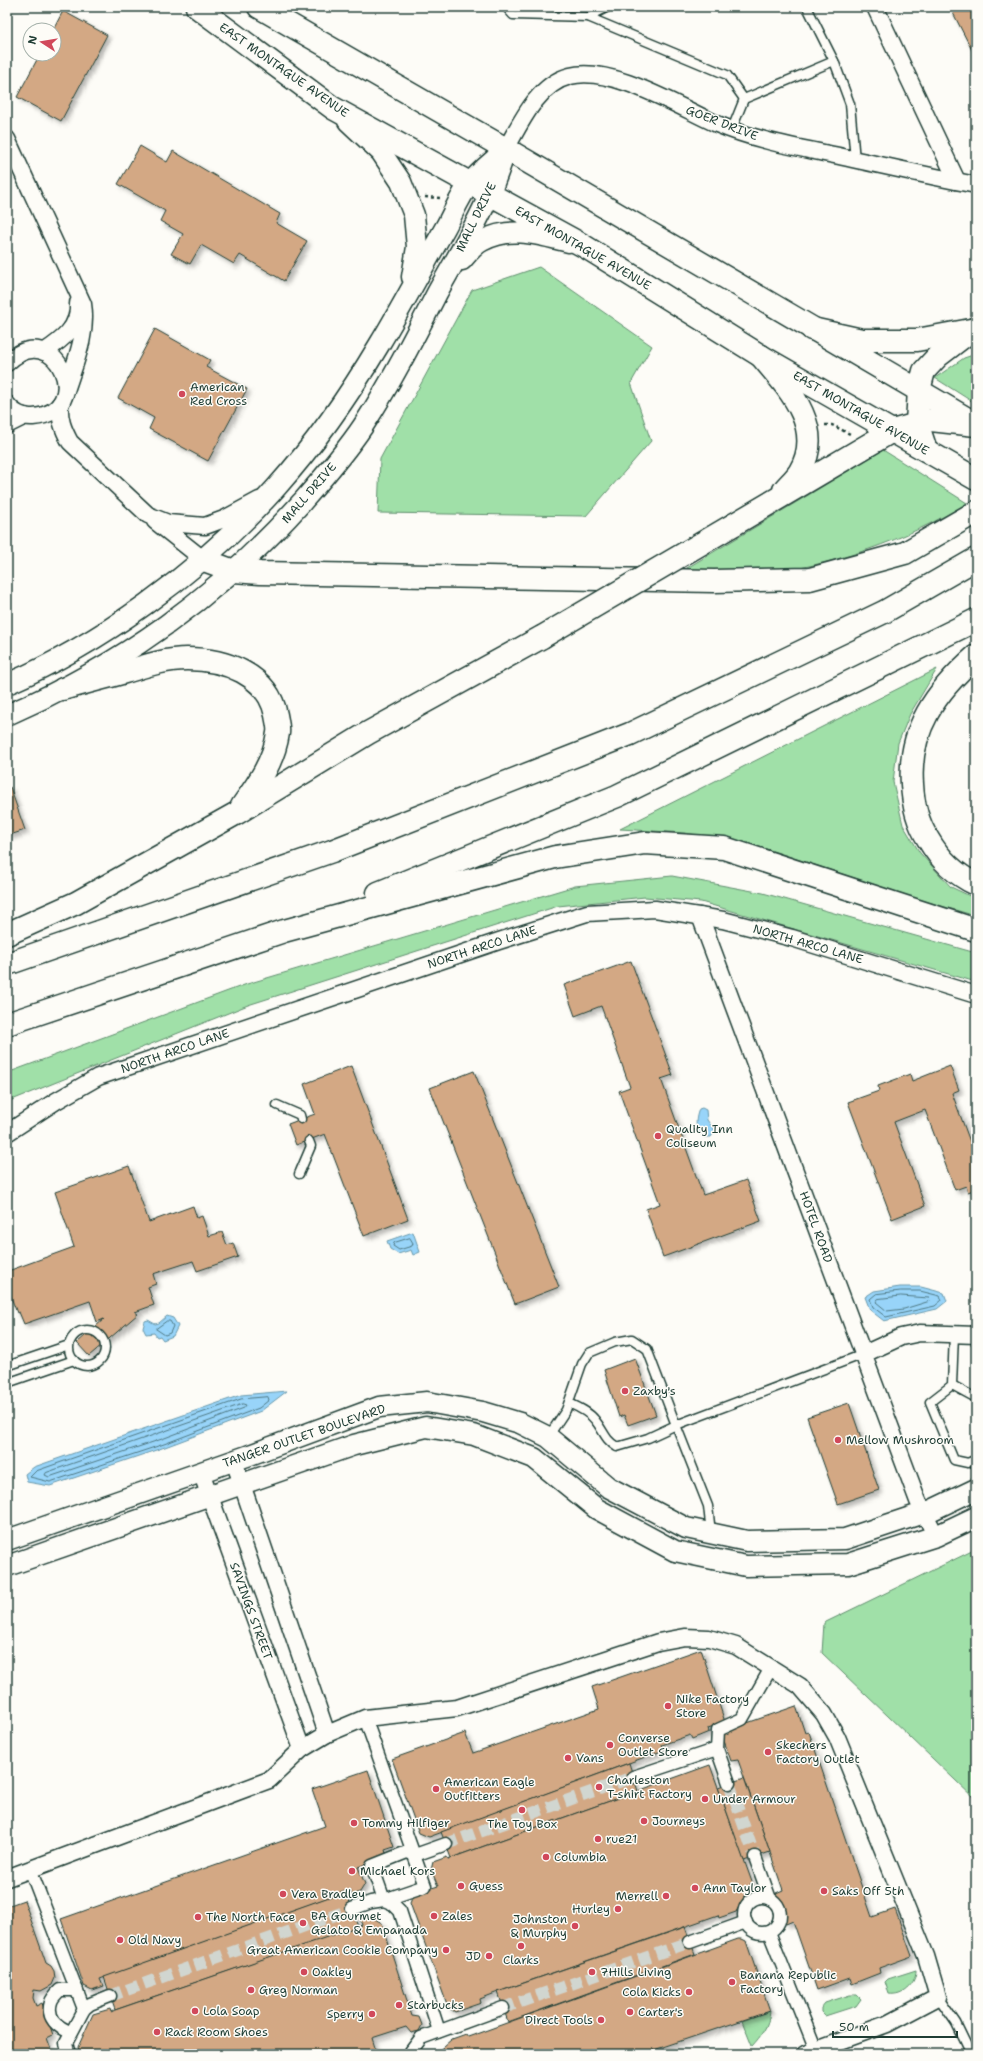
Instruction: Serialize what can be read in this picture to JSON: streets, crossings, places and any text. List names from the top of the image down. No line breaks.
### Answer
{"streets":{"main road":["EAST MONTAGUE AVENUE"],"street":["GOER DRIVE","MALL DRIVE","NORTH ARCO LANE","HOTEL ROAD","TANGER OUTLET BOULEVARD","SAVINGS STREET"]},"crossings":[["EAST MONTAGUE AVENUE","MALL DRIVE"],["GOER DRIVE","MALL DRIVE"],["NORTH ARCO LANE","HOTEL ROAD"],["HOTEL ROAD","TANGER OUTLET BOULEVARD"],["TANGER OUTLET BOULEVARD","SAVINGS STREET"]],"places":["American Red Cross","Quality Inn Coliseum","Zaxby's","Mellow Mushroom","Nike Factory Store","Converse Outlet Store","Skechers Factory Outlet","Vans","Charleston T-shirt Factory","American Eagle Outfitters","Under Armour","The Toy Box","Journeys","Tommy Hilfiger","rue21","Columbia","Michael Kors","Guess","Ann Taylor","Saks Off 5th","Vera Bradley","Merrell","Hurley","Zales","The North Face","BA Gourmet Gelato & Empanada","Johnston & Murphy","Old Navy","Clarks","Great American Cookie Company","JD","Oakley","7Hills Living","Banana Republic Factory","Greg Norman","Cola Kicks","Starbucks","Lola Soap","Carter's","Sperry","Direct Tools","Rack Room Shoes"],"scale_bar":"50 m","north":"left"}
